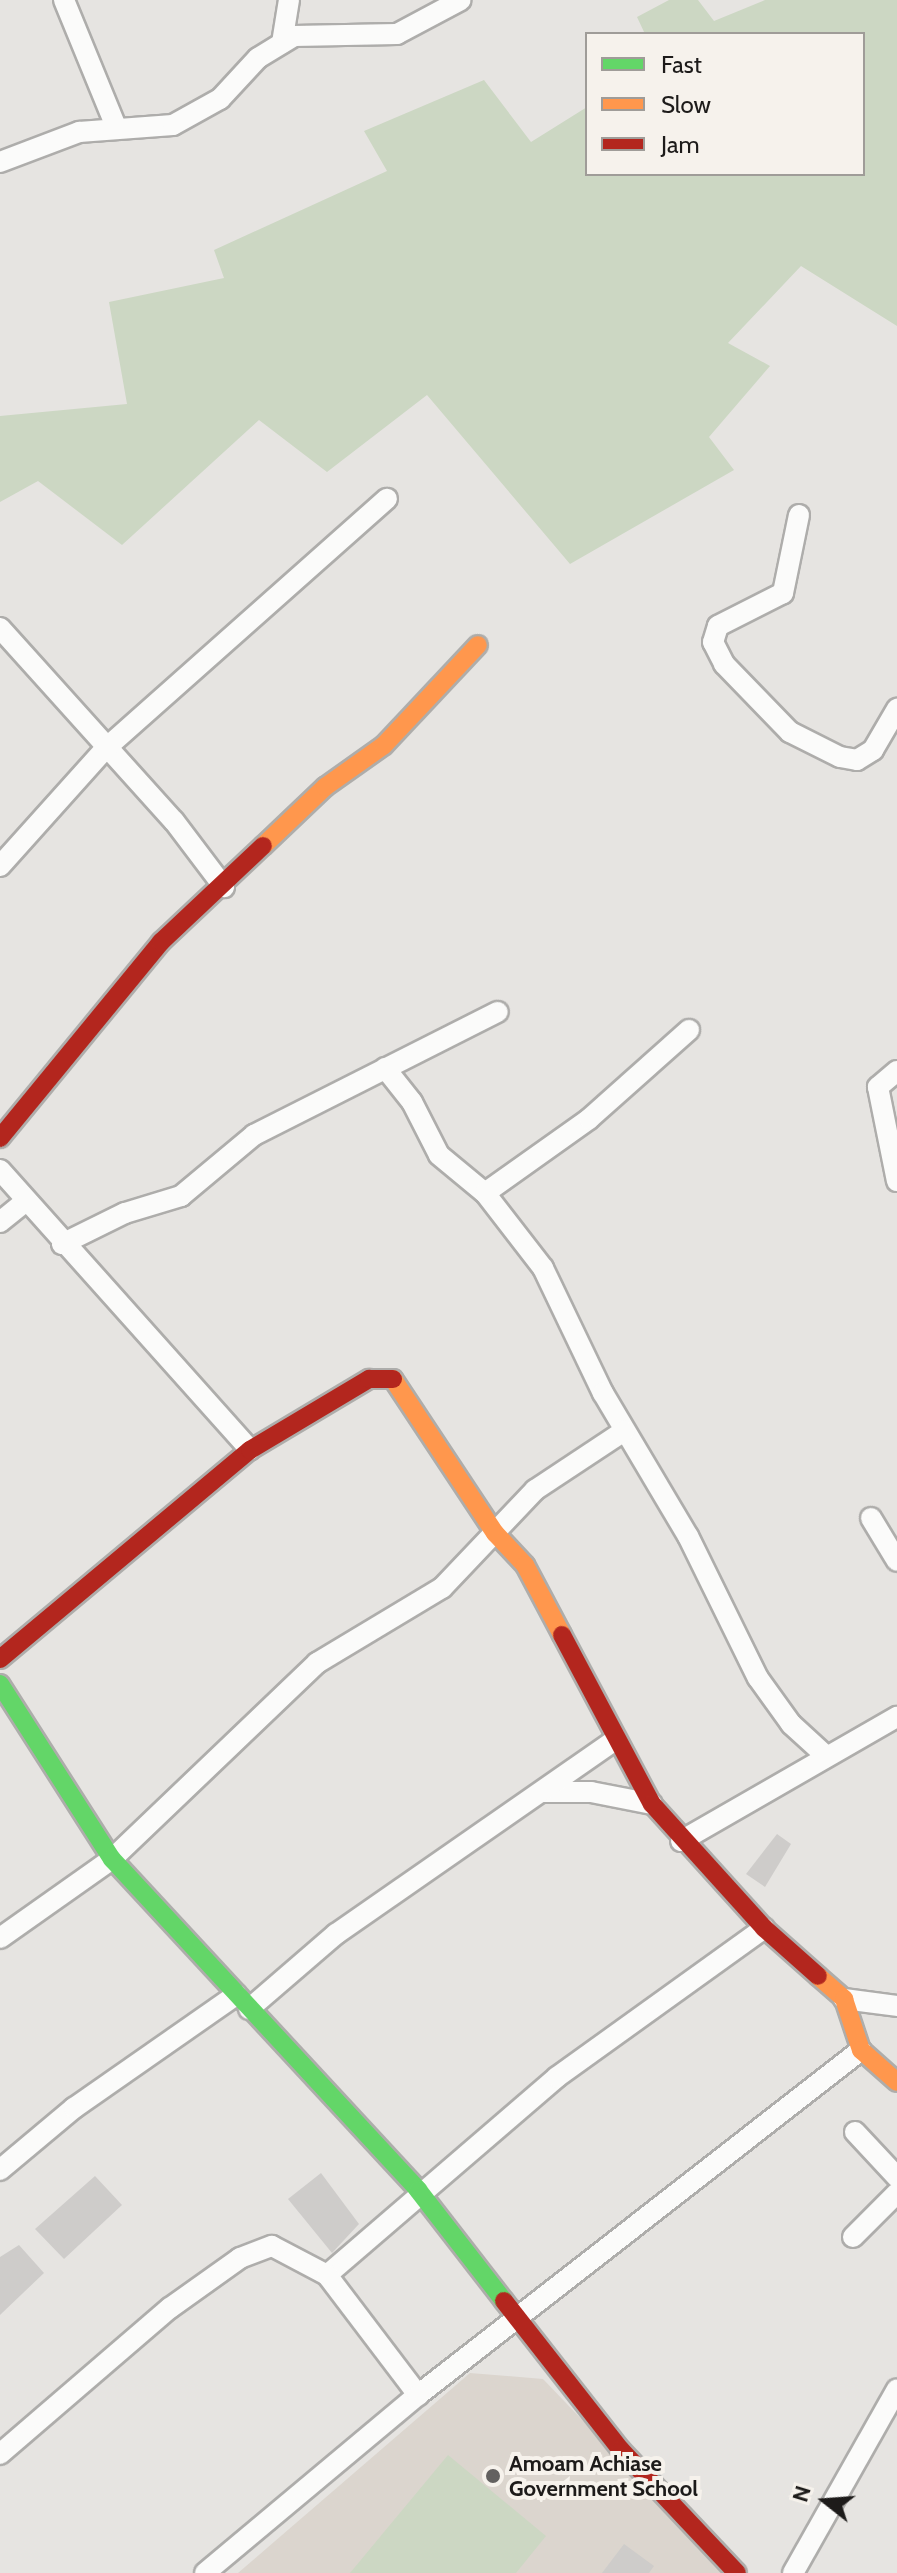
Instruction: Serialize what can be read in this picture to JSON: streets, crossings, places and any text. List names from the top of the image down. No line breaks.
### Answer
{"places":["Amoam Achiase Government School"],"legend":["Fast","Slow","Jam"],"north":"left"}
